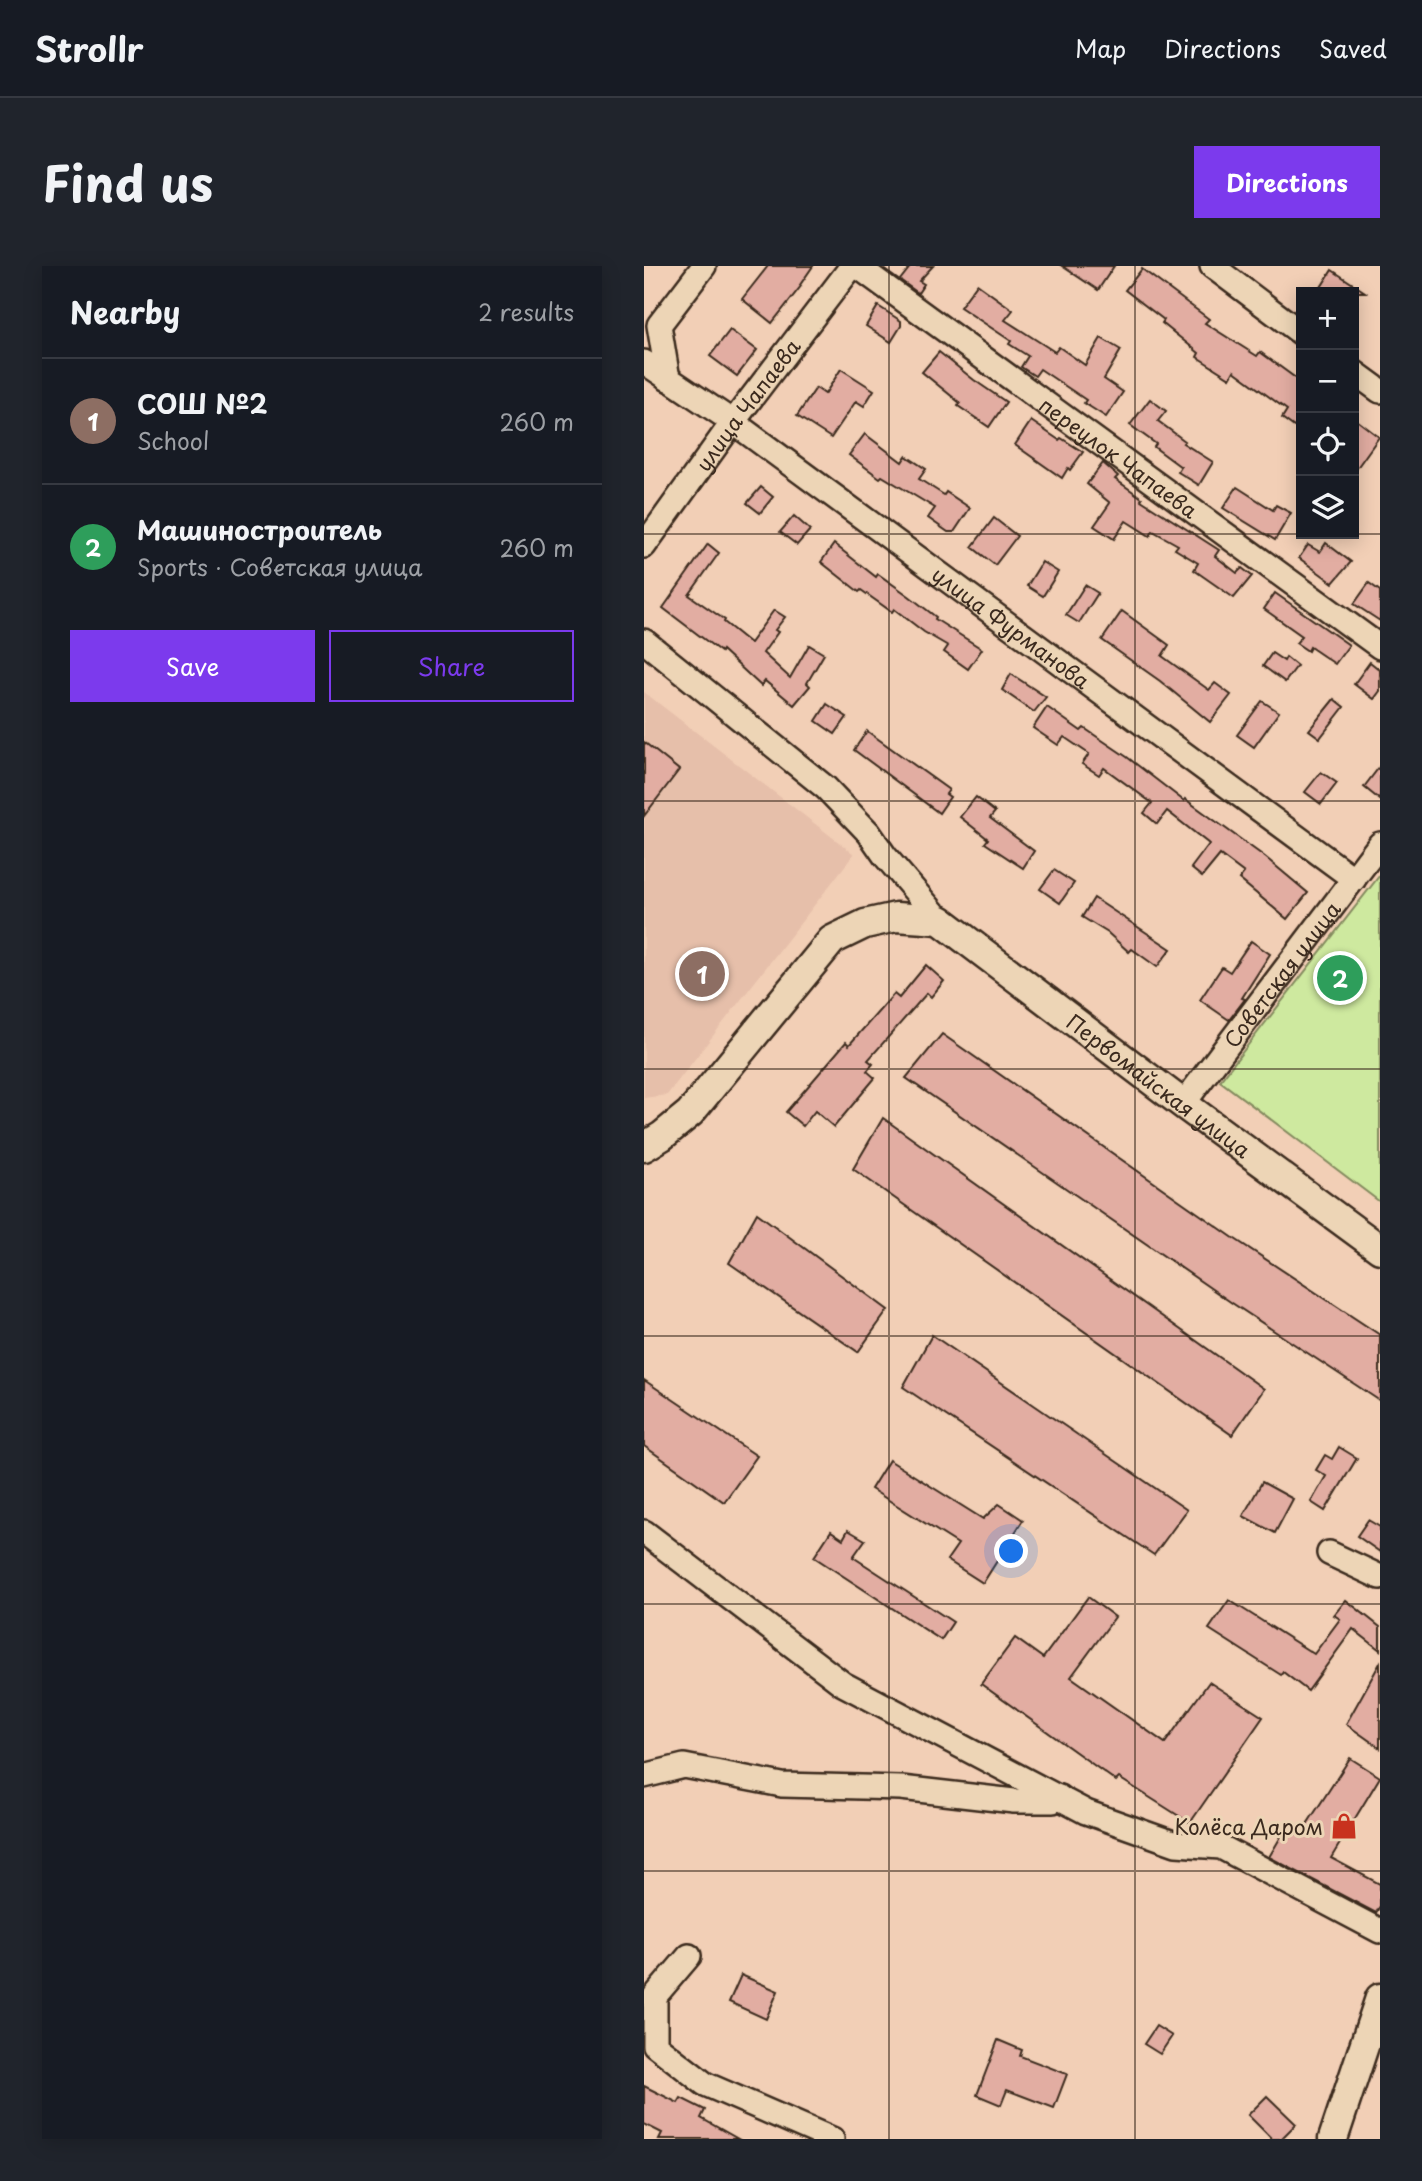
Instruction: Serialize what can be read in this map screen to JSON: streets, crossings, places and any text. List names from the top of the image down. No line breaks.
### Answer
{"streets":{"main road":["Первомайская улица"],"street":["улица Чапаева","переулок Чапаева","улица Фурманова","Советская улица"]},"crossings":[["улица Чапаева","переулок Чапаева"],["улица Чапаева","улица Фурманова"],["улица Фурманова","Советская улица"],["Советская улица","Первомайская улица"]],"places":{"shop":["Колёса Даром"]},"page":{"header":"Strollr","nav":["Map","Directions","Saved"],"title":"Find us","buttons":["Directions",["Save","Share"]],"heading":["Nearby","2 results"],"map_buttons":["+","−"],"list":[{"mark":"1","name":"СОШ №2","note":"School","value":"260 m"},{"mark":"2","name":"Машиностроитель","note":"Sports · Советская улица","value":"260 m"}],"pins":["1","2"]}}
